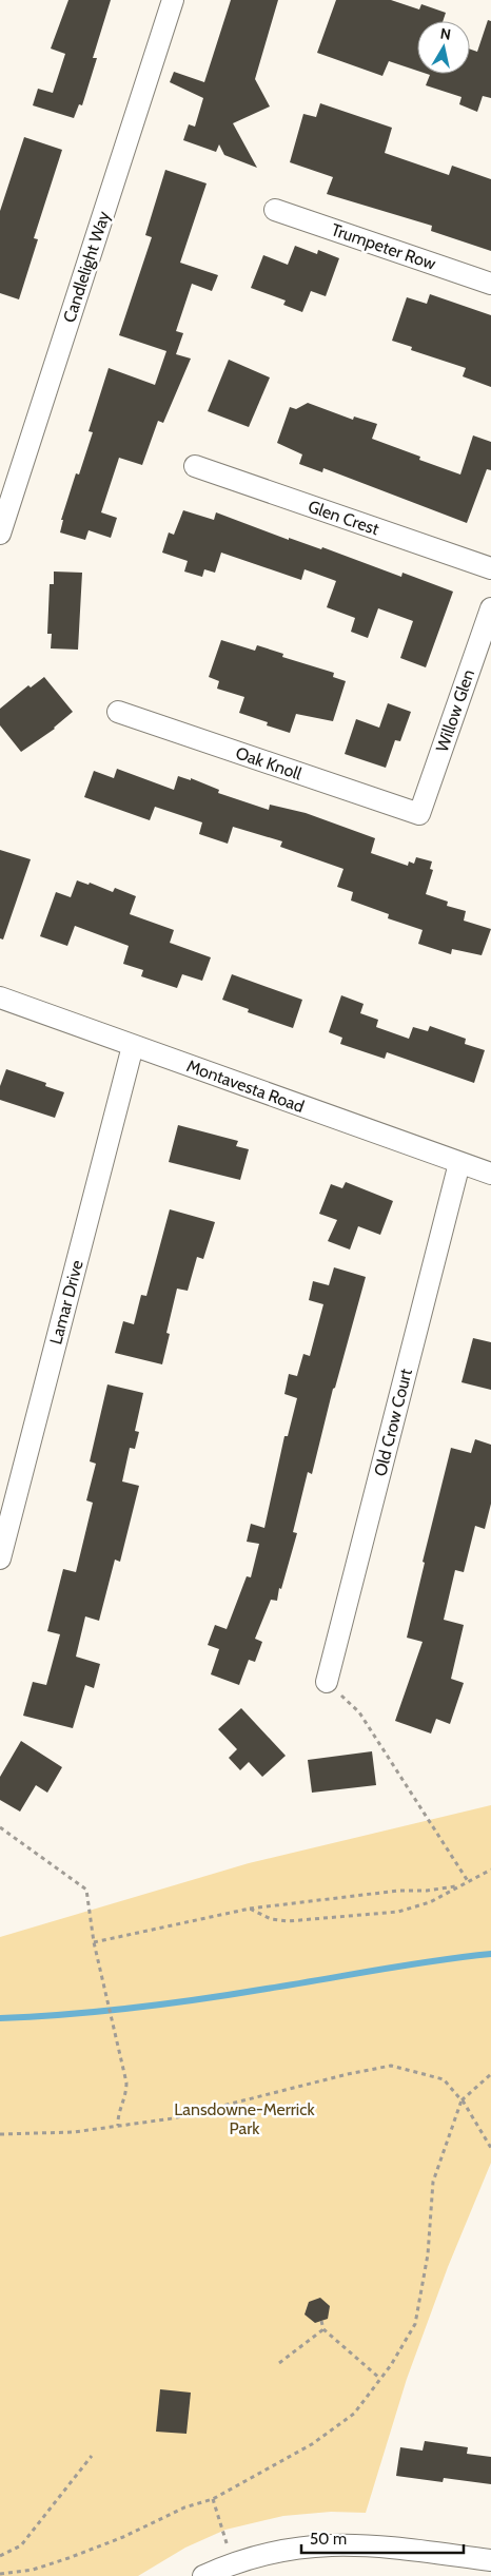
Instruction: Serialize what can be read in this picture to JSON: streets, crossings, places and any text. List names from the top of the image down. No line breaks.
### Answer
{"streets":{"street":["Trumpeter Row","Candlelight Way","Glen Crest","Willow Glen","Oak Knoll","Montavesta Road","Lamar Drive","Old Crow Court"]},"crossings":[["Willow Glen","Oak Knoll"],["Montavesta Road","Lamar Drive"],["Montavesta Road","Old Crow Court"]],"parks":["Lansdowne-Merrick Park"],"scale_bar":"50 m","north":"top"}
